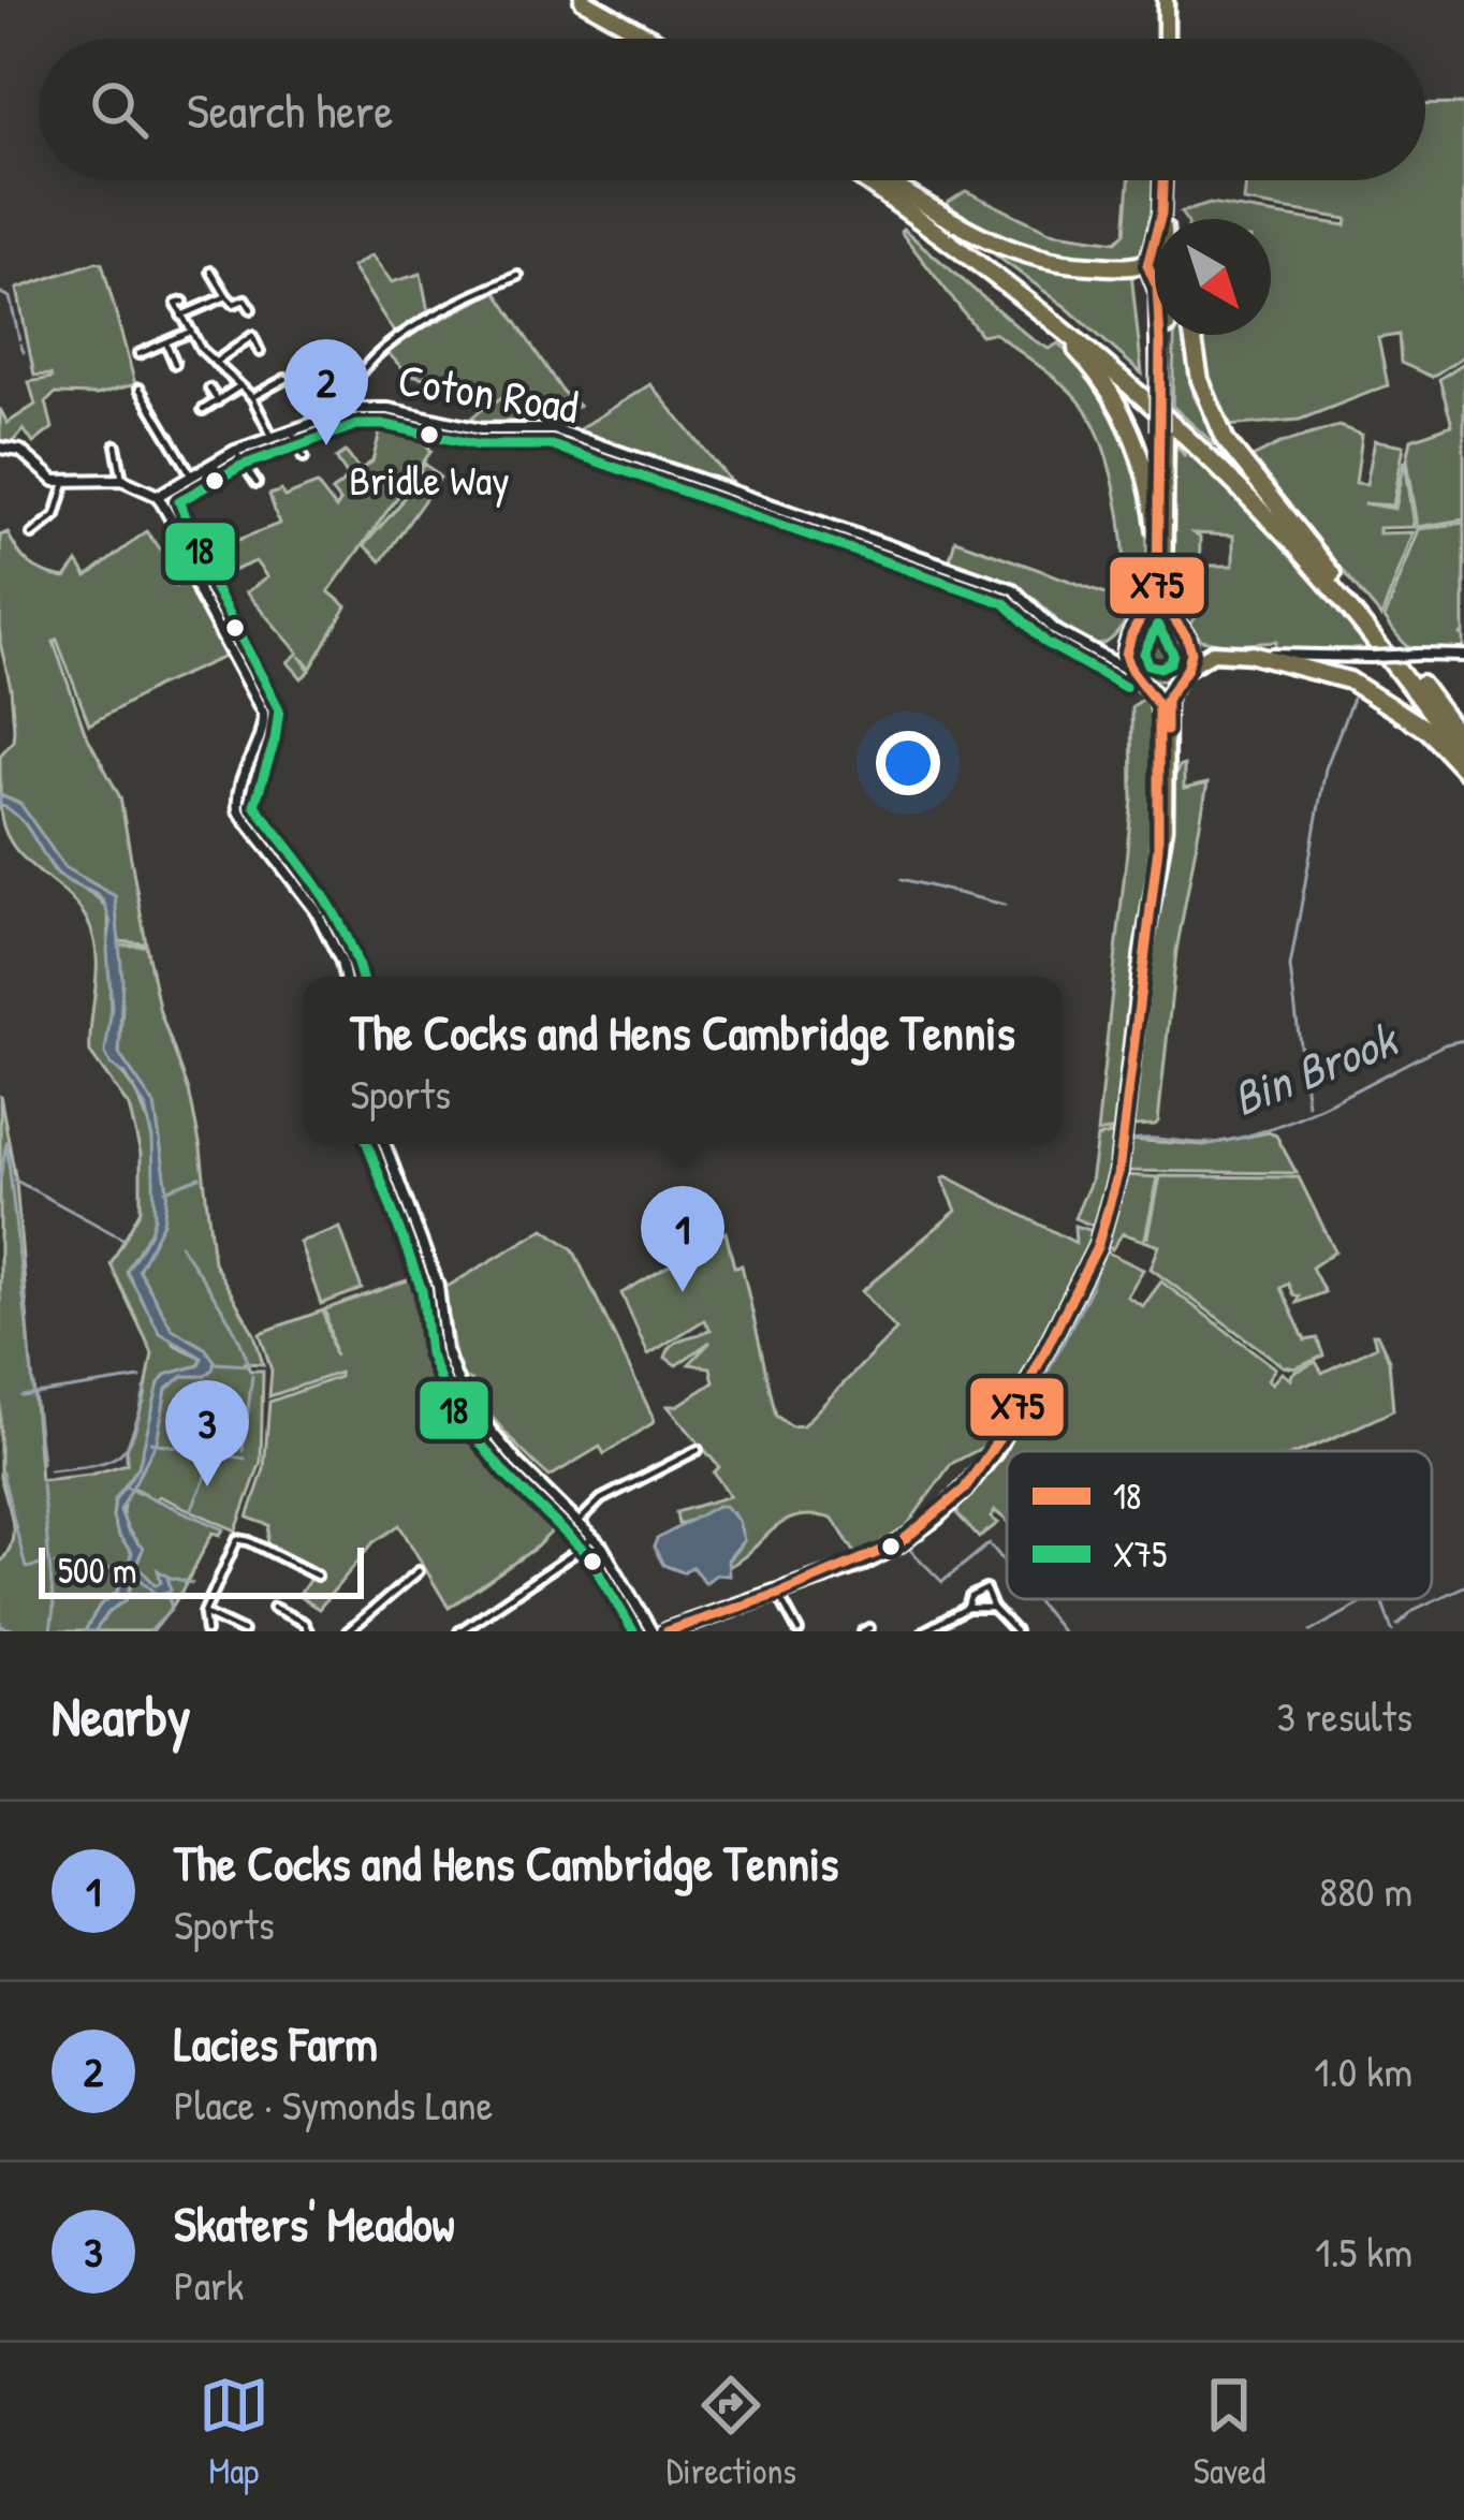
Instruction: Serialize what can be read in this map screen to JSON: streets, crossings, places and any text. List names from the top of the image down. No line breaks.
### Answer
{"streets":{"street":["Coton Road"]},"water":["Bin Brook"],"places":["Bridle Way"],"lines":["transit line X75","transit line 18"],"legend":["18","X75"],"scale_bar":"500 m","north":"bottom right","page":{"search":"Search here","pins":["2","1","3"],"popup":["The Cocks and Hens Cambridge Tennis","Sports"],"scale":"500 m","heading":["Nearby","3 results"],"list":[{"mark":"1","name":"The Cocks and Hens Cambridge Tennis","note":"Sports","value":"880 m"},{"mark":"2","name":"Lacies Farm","note":"Place · Symonds Lane","value":"1.0 km"},{"mark":"3","name":"Skaters' Meadow","note":"Park","value":"1.5 km"}],"nav":["Map","Directions","Saved"]}}
